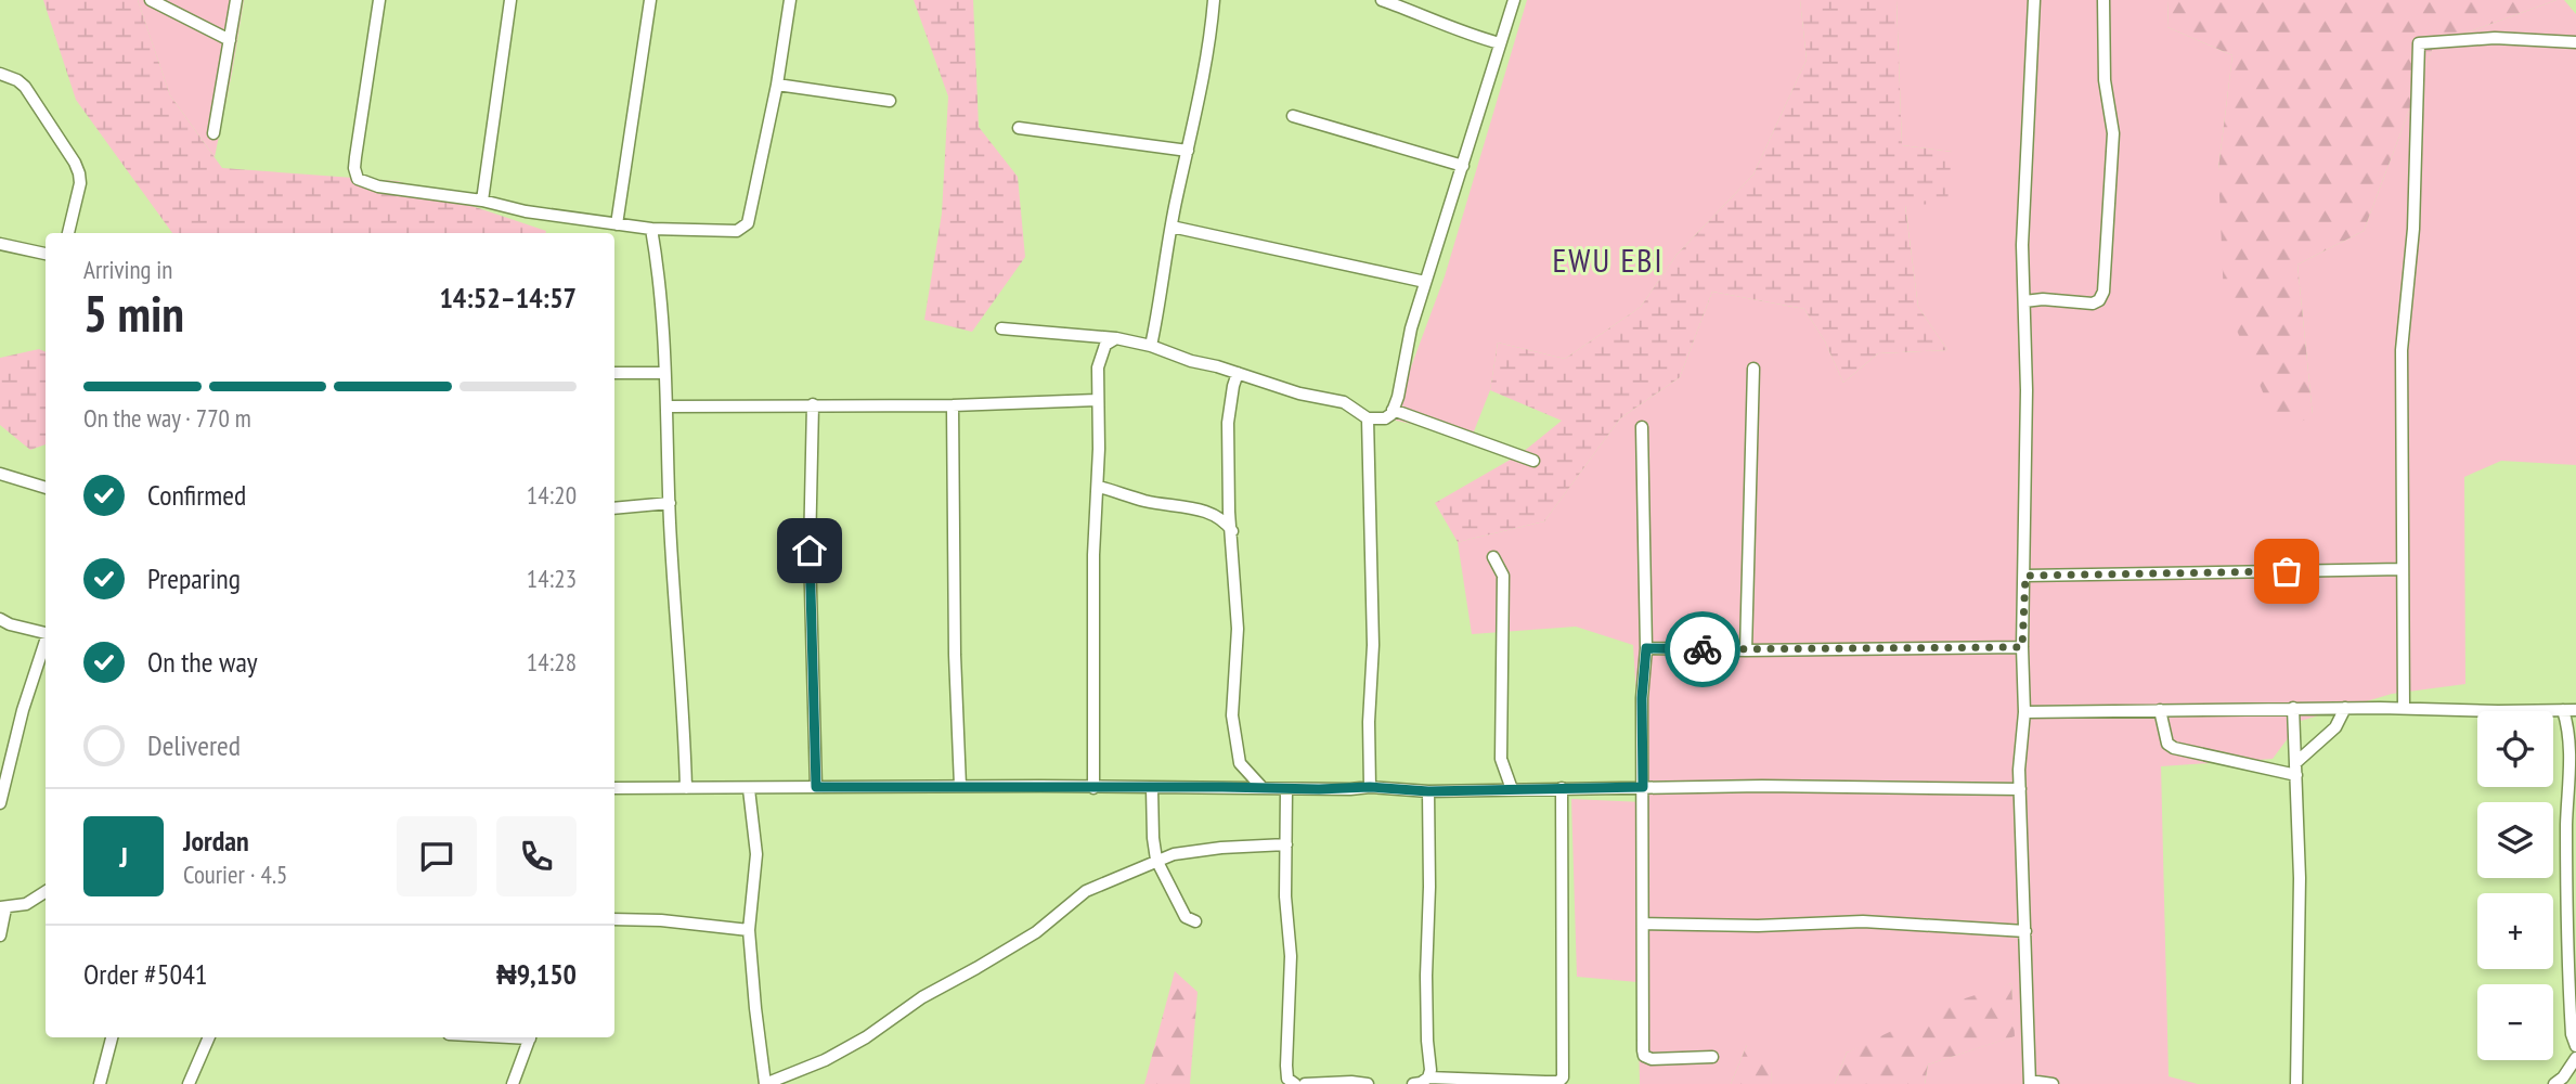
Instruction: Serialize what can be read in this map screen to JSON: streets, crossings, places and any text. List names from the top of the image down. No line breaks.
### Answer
{"districts":["EWU EBI"],"page":{"heading":["5 min","Arriving in","14:52–14:57"],"panel":["Jordan","Courier · 4.5","Order #5041","₦9,150"],"bar":"On the way · 770 m","list":[["Confirmed","14:20"],["Preparing","14:23"],["On the way","14:28"],"Delivered"],"map_buttons":["+","−"],"round":"J"}}
